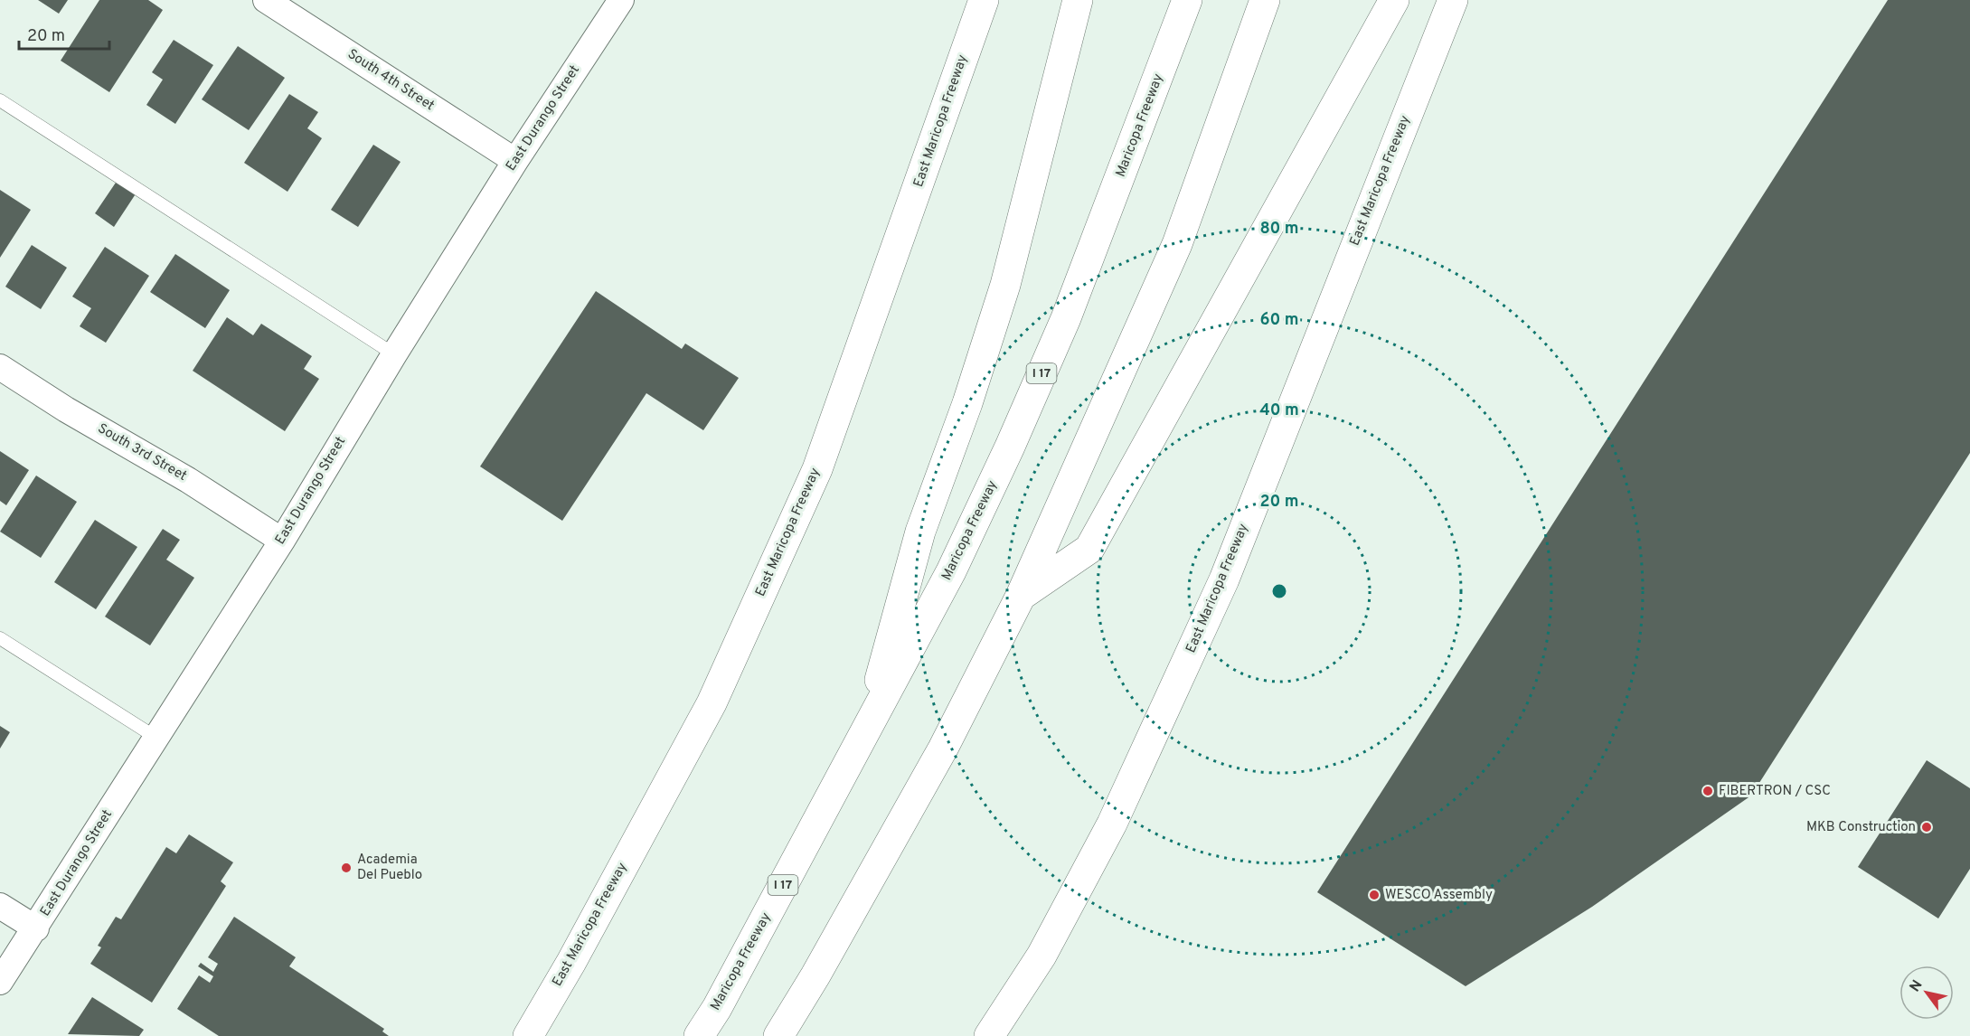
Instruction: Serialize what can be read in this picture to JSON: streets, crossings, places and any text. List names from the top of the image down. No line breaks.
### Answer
{"streets":{"main road":["East Maricopa Freeway","Maricopa Freeway","I 17"],"street":["South 4th Street","East Durango Street","South 3rd Street"]},"crossings":[["South 4th Street","East Durango Street"],["East Durango Street","South 3rd Street"]],"places":["FIBERTRON / CSC","MKB Construction","Academia Del Pueblo","WESCO Assembly"],"scale_bar":"20 m","north":"top left","rings":["80 m","60 m","40 m","20 m"]}
